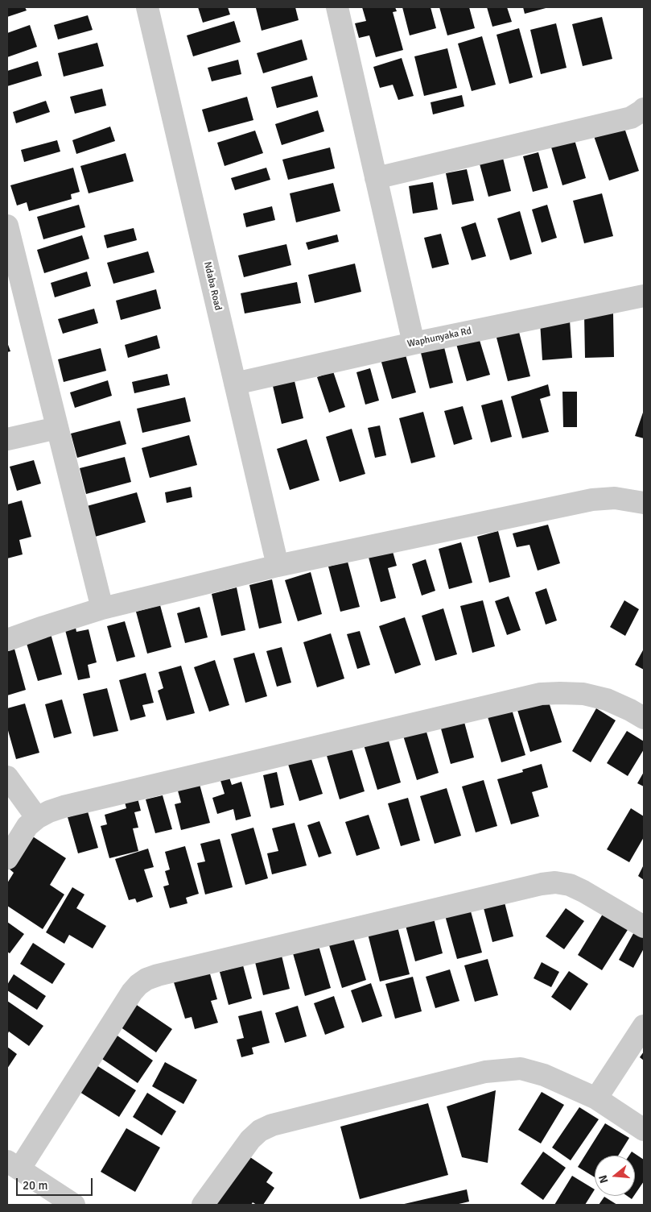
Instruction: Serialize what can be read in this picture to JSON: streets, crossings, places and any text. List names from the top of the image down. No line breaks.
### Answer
{"streets":{"street":["Ndaba Road","Waphunyaka Rd"]},"crossings":[["Ndaba Road","Waphunyaka Rd"]],"scale_bar":"20 m","north":"left"}
